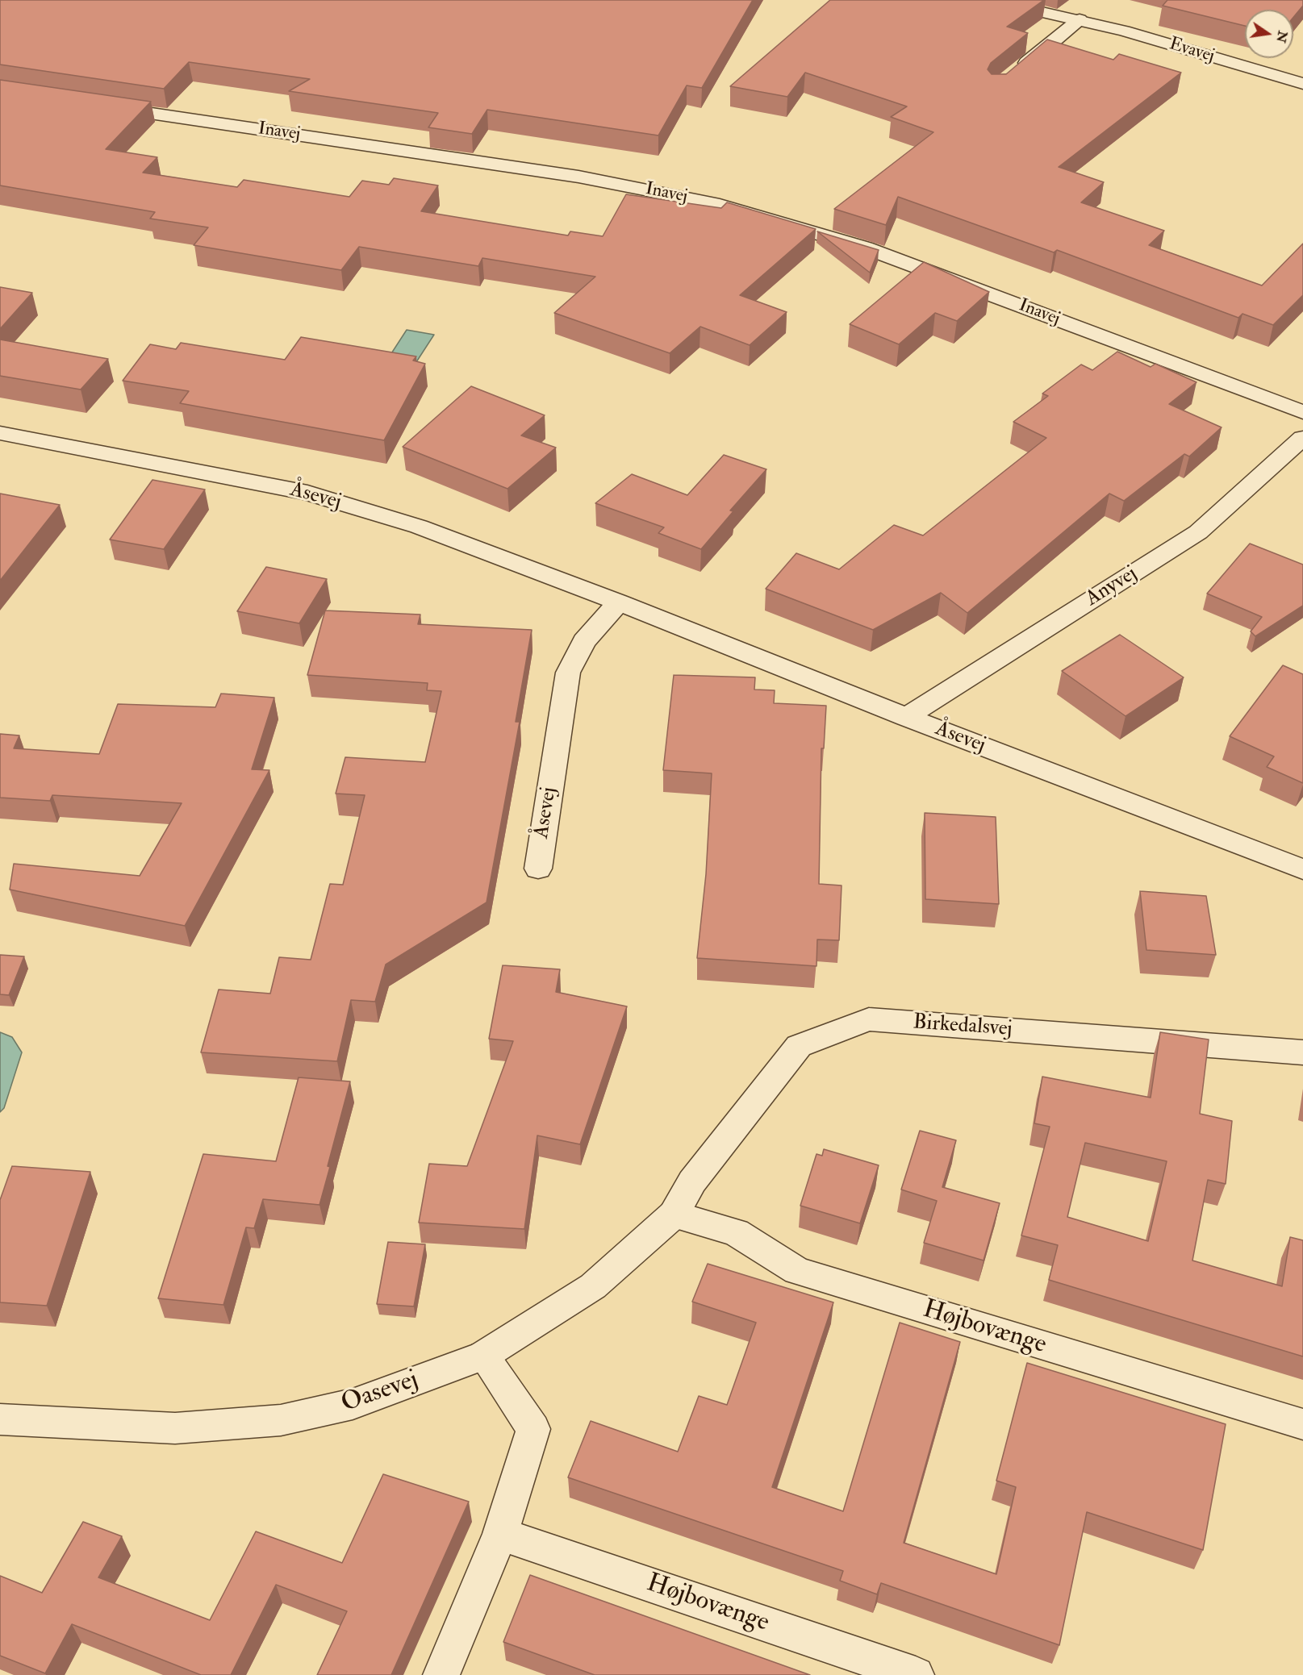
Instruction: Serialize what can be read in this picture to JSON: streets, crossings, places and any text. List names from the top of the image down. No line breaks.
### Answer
{"streets":{"street":["Evavej","Inavej","Åsevej","Anyvej","Birkedalsvej","Højbovænge","Oasevej"]},"crossings":[["Åsevej","Anyvej"],["Birkedalsvej","Oasevej"],["Højbovænge","Oasevej"]],"north":"right"}
